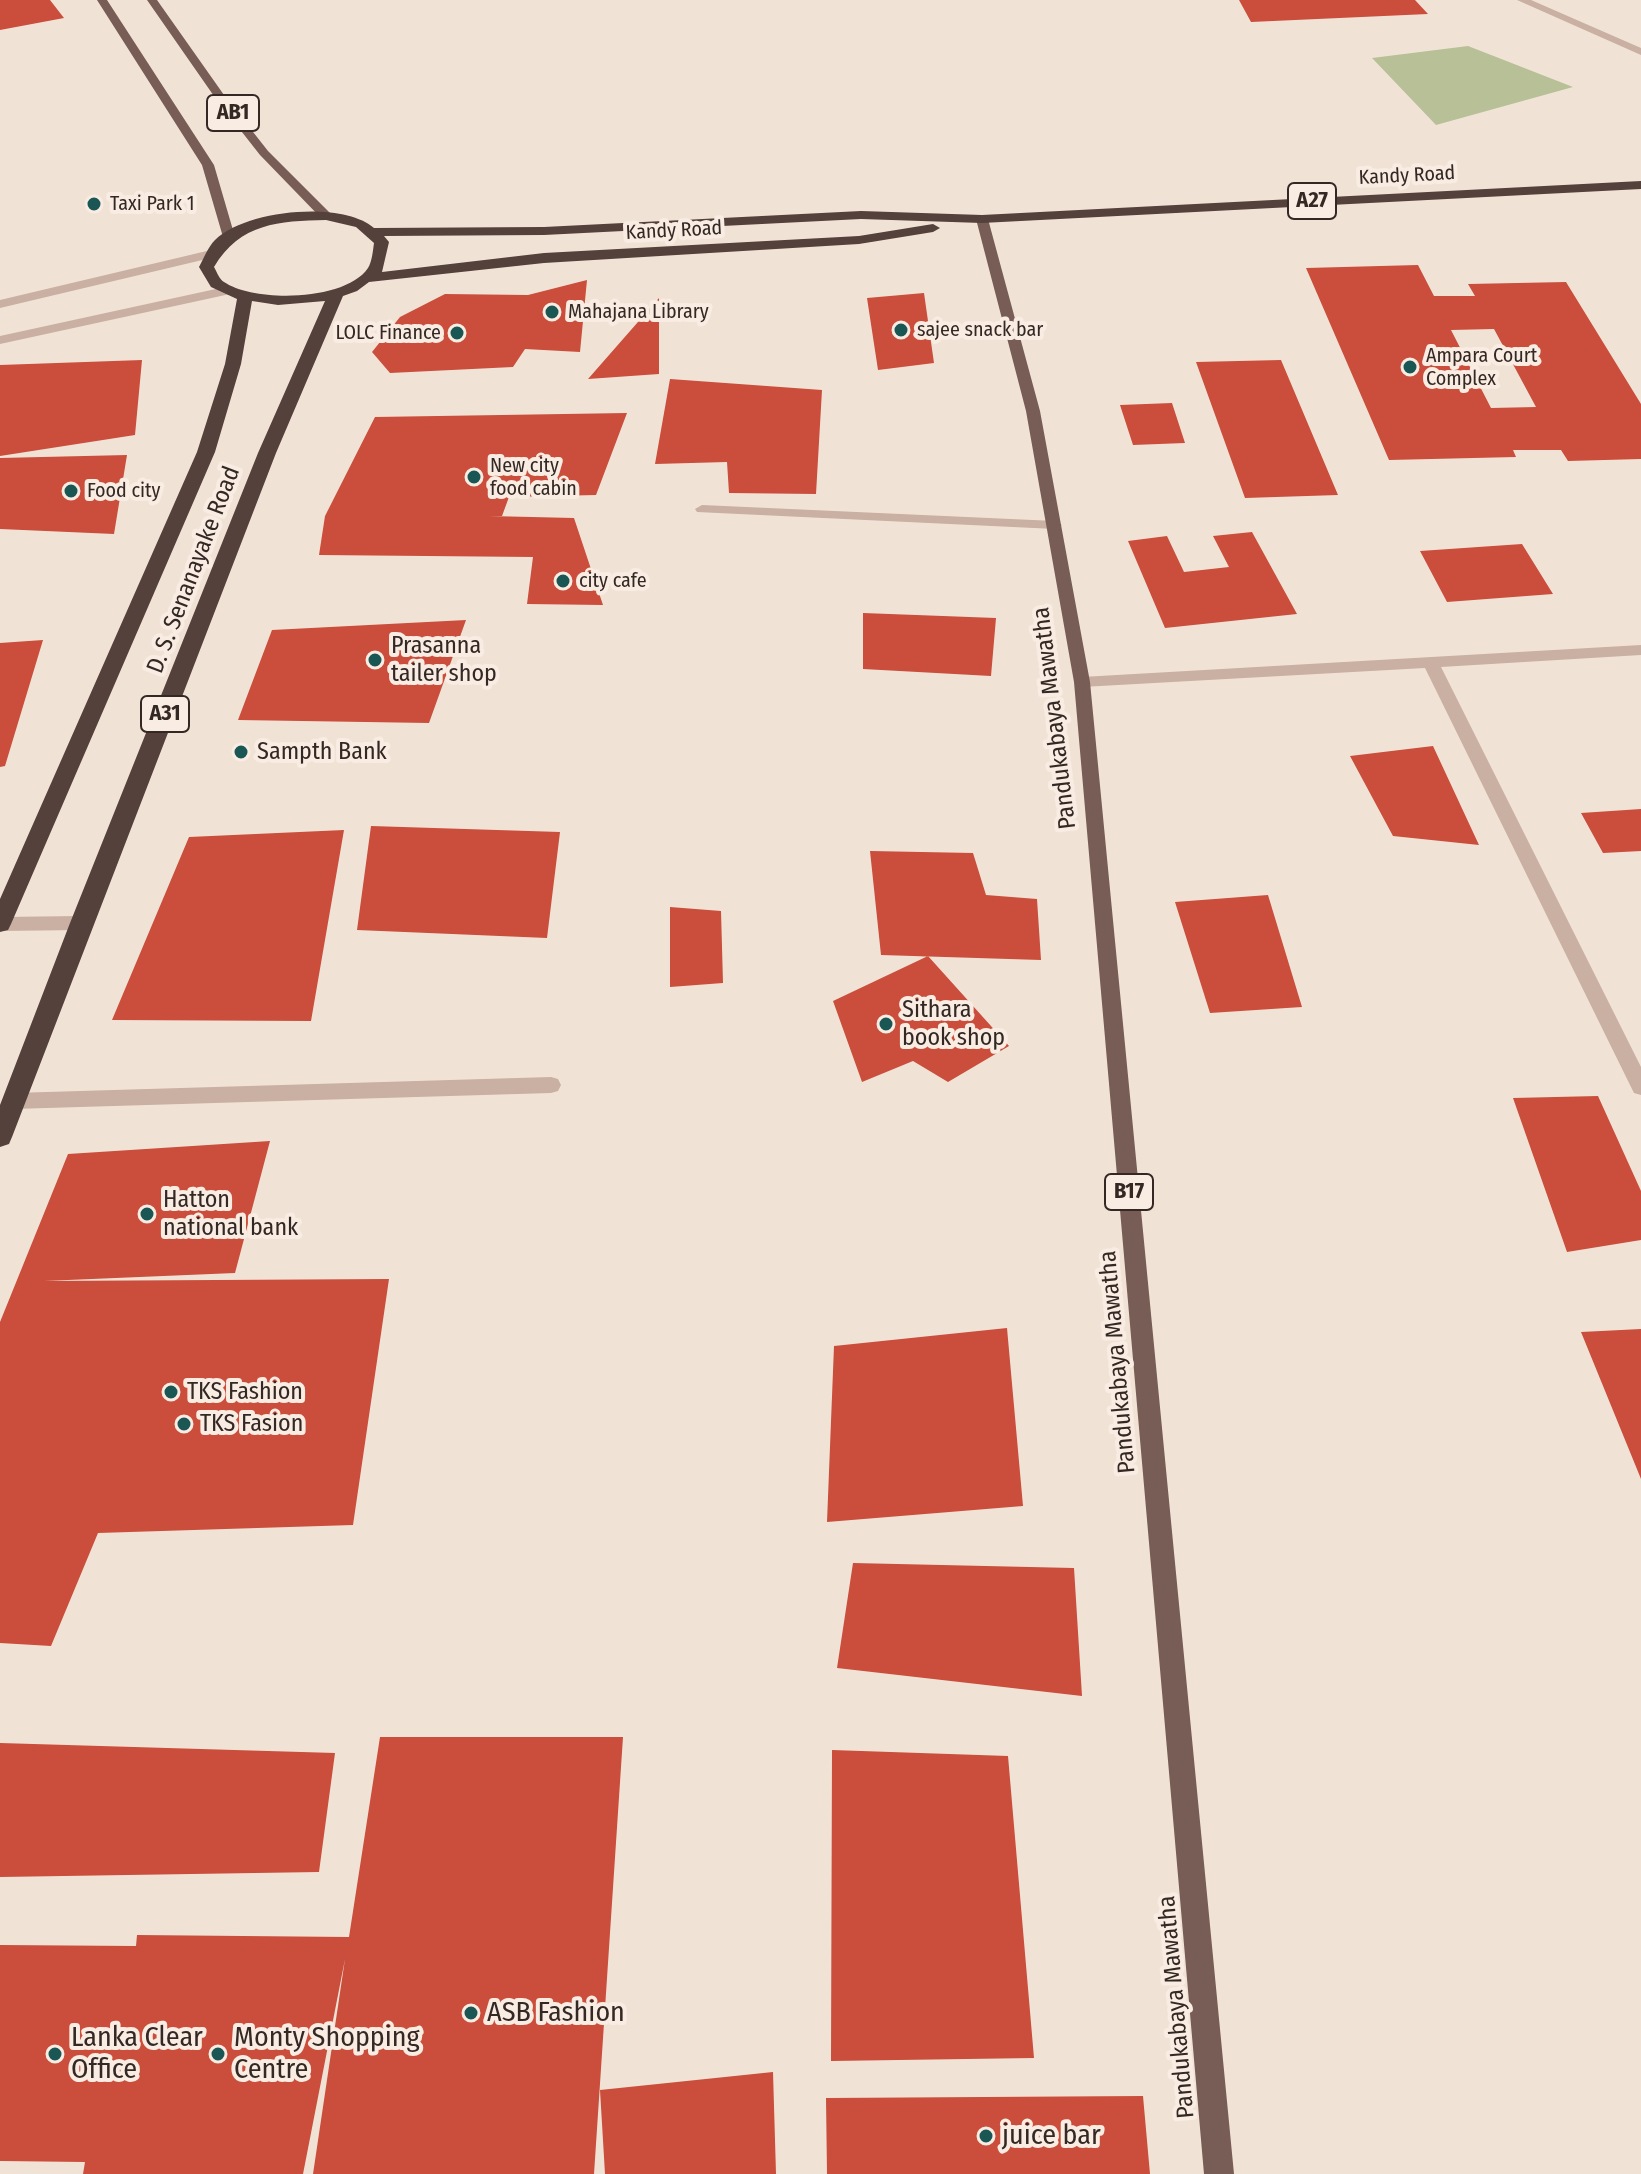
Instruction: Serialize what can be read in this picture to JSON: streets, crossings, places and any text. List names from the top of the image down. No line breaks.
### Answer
{"streets":{"highway":["Kandy Road","A27","D. S. Senanayake Road","A31"],"main road":["AB1","Pandukabaya Mawatha","B17"]},"crossings":[["Kandy Road","Pandukabaya Mawatha"]],"places":["Taxi Park 1","Mahajana Library","sajee snack bar","LOLC Finance","Ampara Court Complex","New city food cabin","Food city","city cafe","Prasanna tailer shop","Sampth Bank","Sithara book shop","Hatton national bank","TKS Fashion","TKS Fasion","ASB Fashion","Lanka Clear Office","Monty Shopping Centre","juice bar"]}
